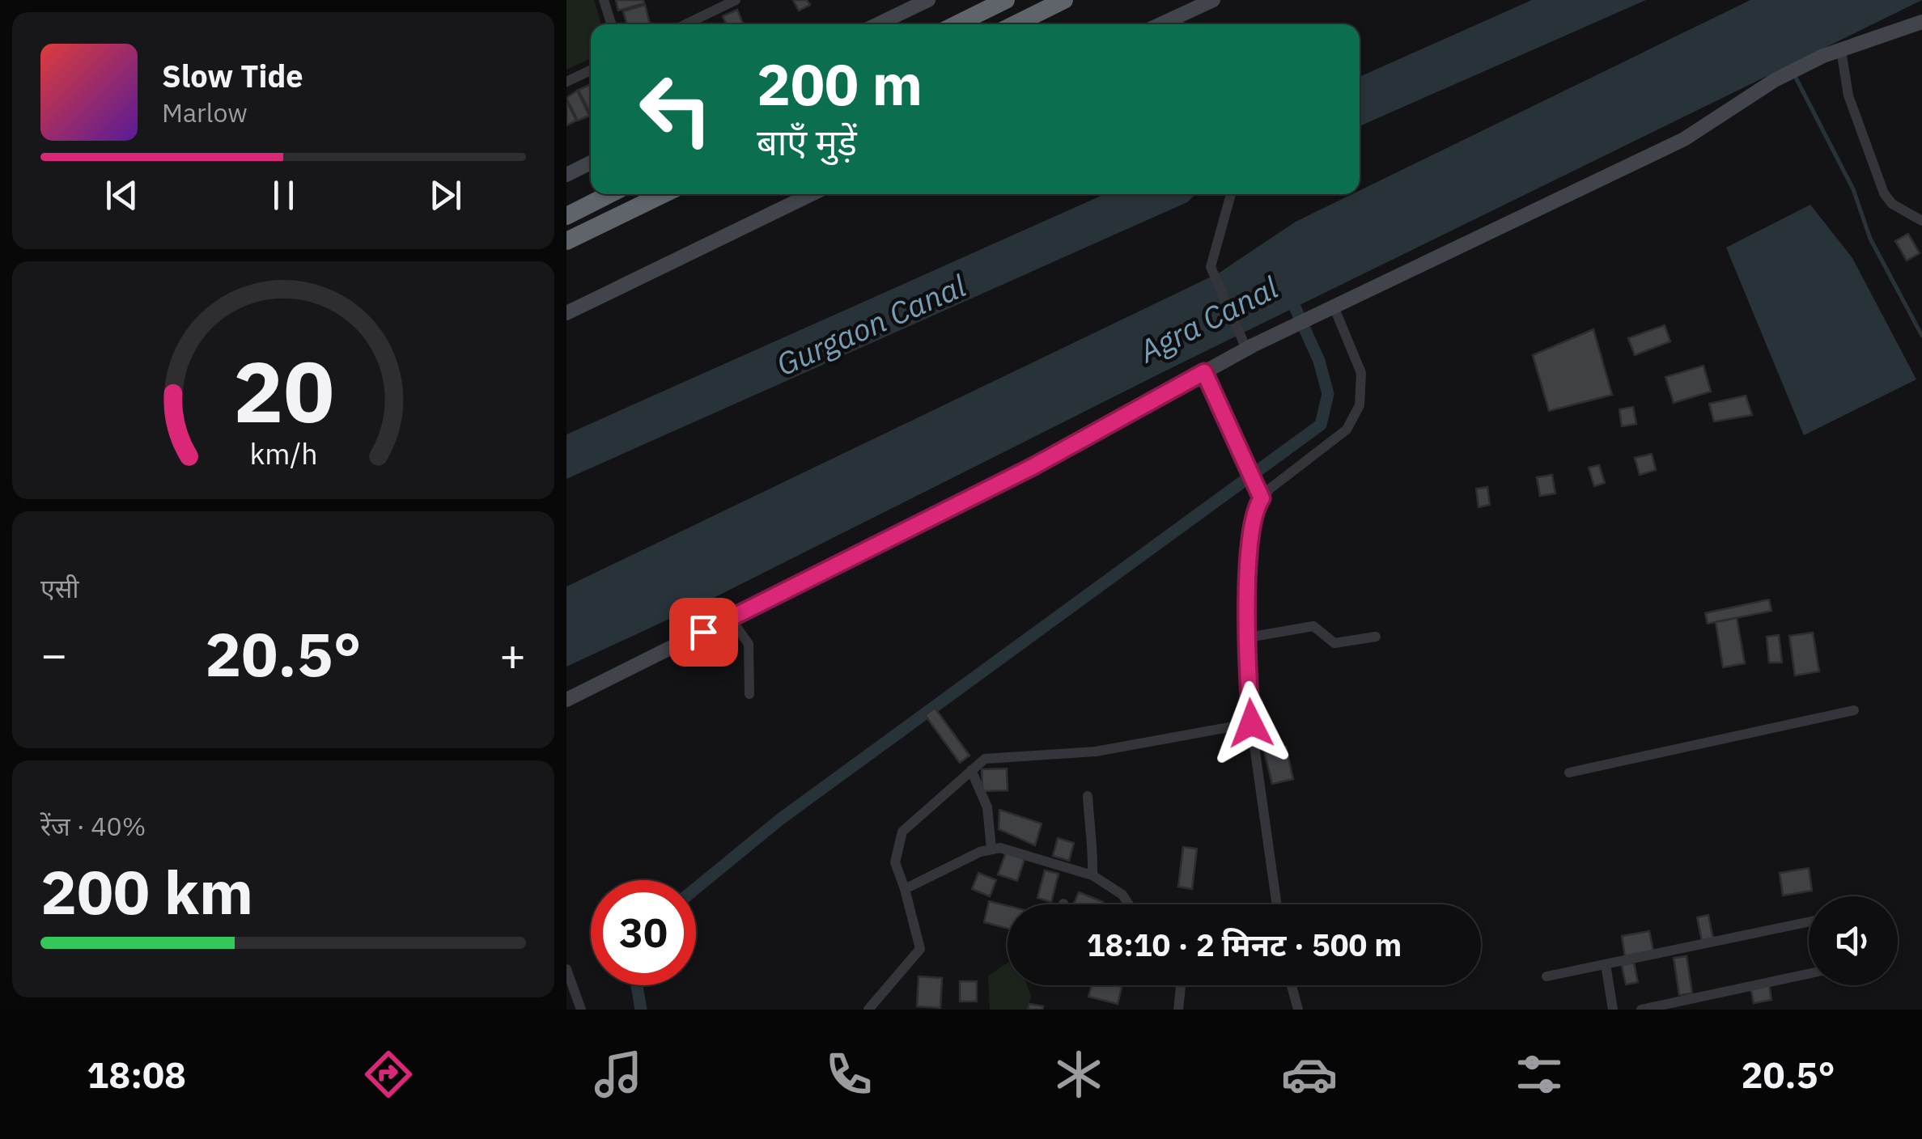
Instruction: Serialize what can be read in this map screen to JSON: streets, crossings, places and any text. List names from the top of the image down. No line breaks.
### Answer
{"water":["Agra Canal","Gurgaon Canal"],"page":{"turn":["200 m","बाएँ मुड़ें"],"song":["Slow Tide","Marlow"],"tile":["एसी",["रेंज · 40%","200 km"]],"heat":["−","20.5°","+"],"limit":"30","trip":"18:10 · 2 मिनट · 500 m","tabs":["18:08","20.5°"],"gauge":["20","km/h"]}}
